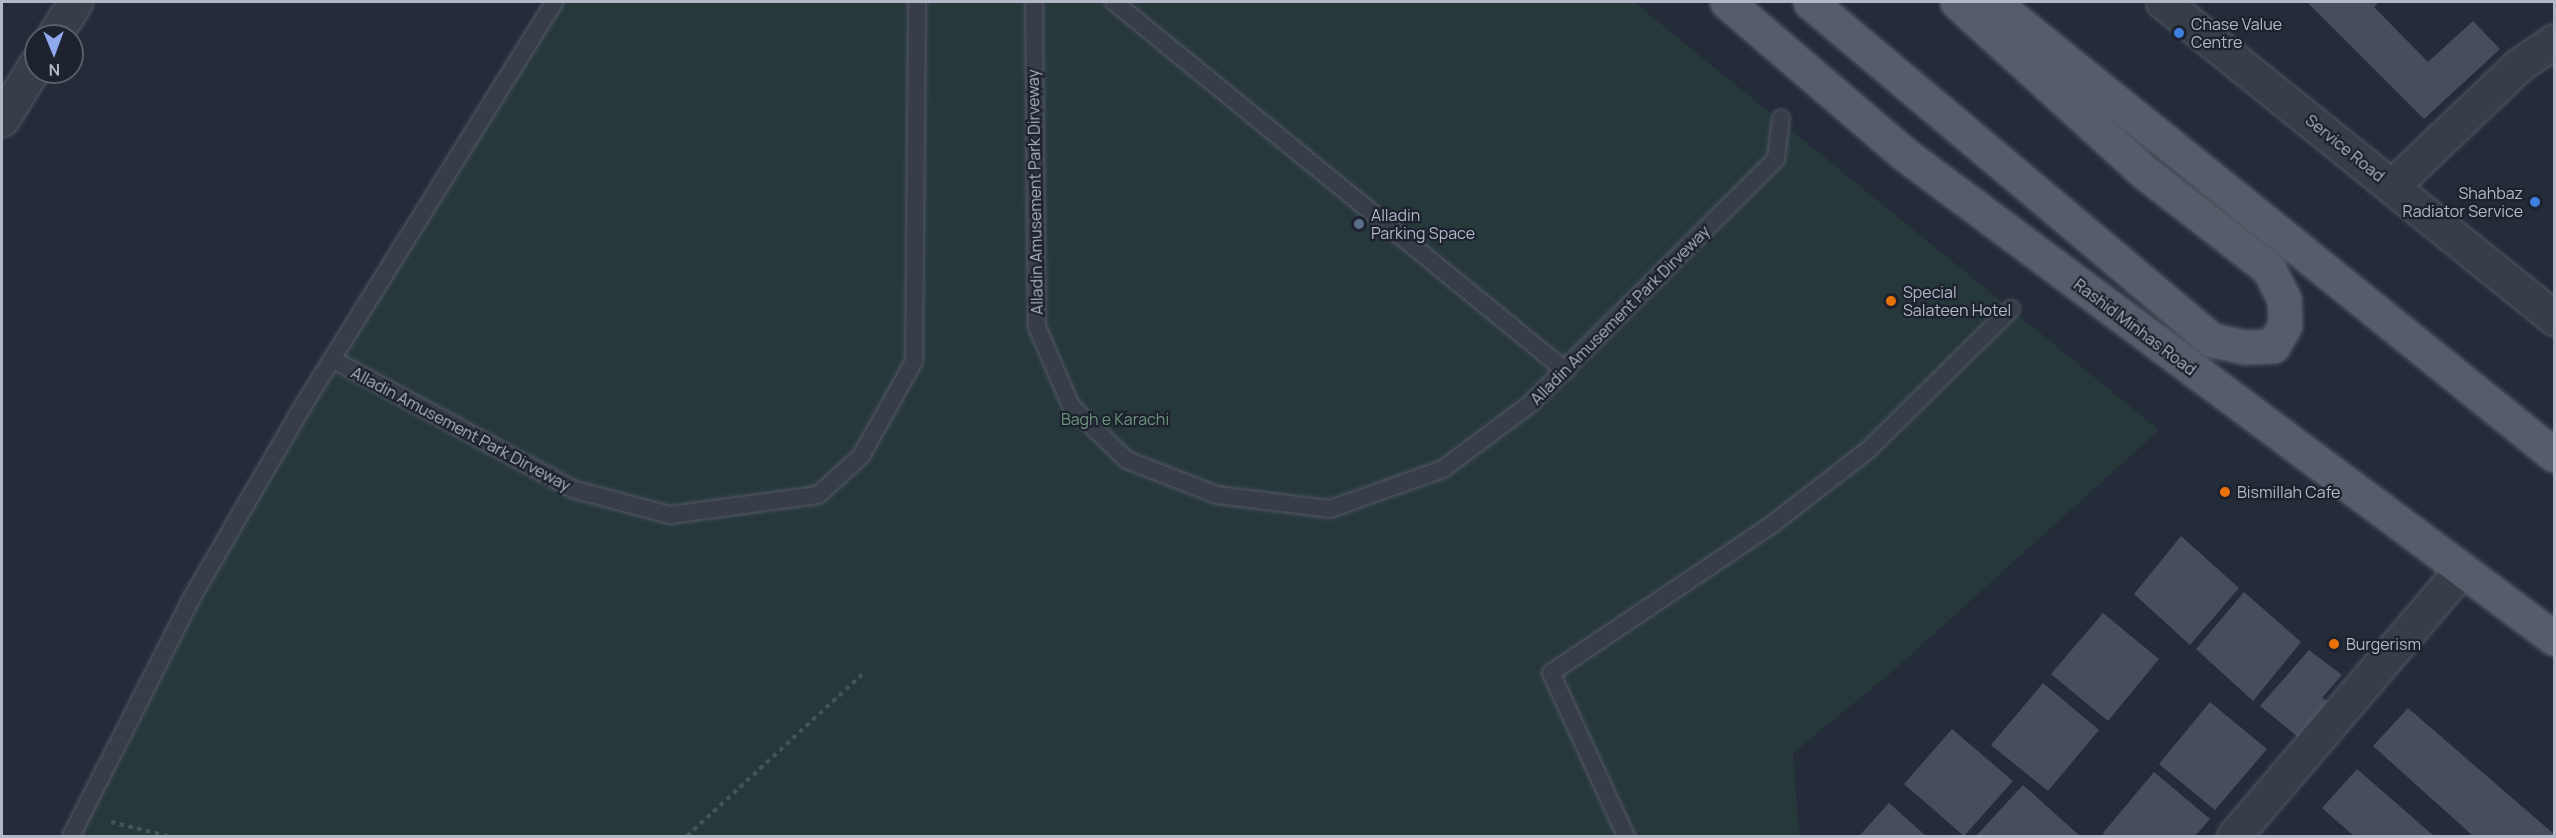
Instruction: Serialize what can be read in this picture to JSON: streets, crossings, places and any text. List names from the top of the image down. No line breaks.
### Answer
{"streets":{"main road":["Rashid Minhas Road"],"street":["Service Road"],"lane":["Alladin Amusement Park Dirveway"]},"parks":["Bagh e Karachi"],"places":["Chase Value Centre","Shahbaz Radiator Service","Alladin Parking Space","Special Salateen Hotel","Bismillah Cafe","Burgerism"],"north":"bottom"}
